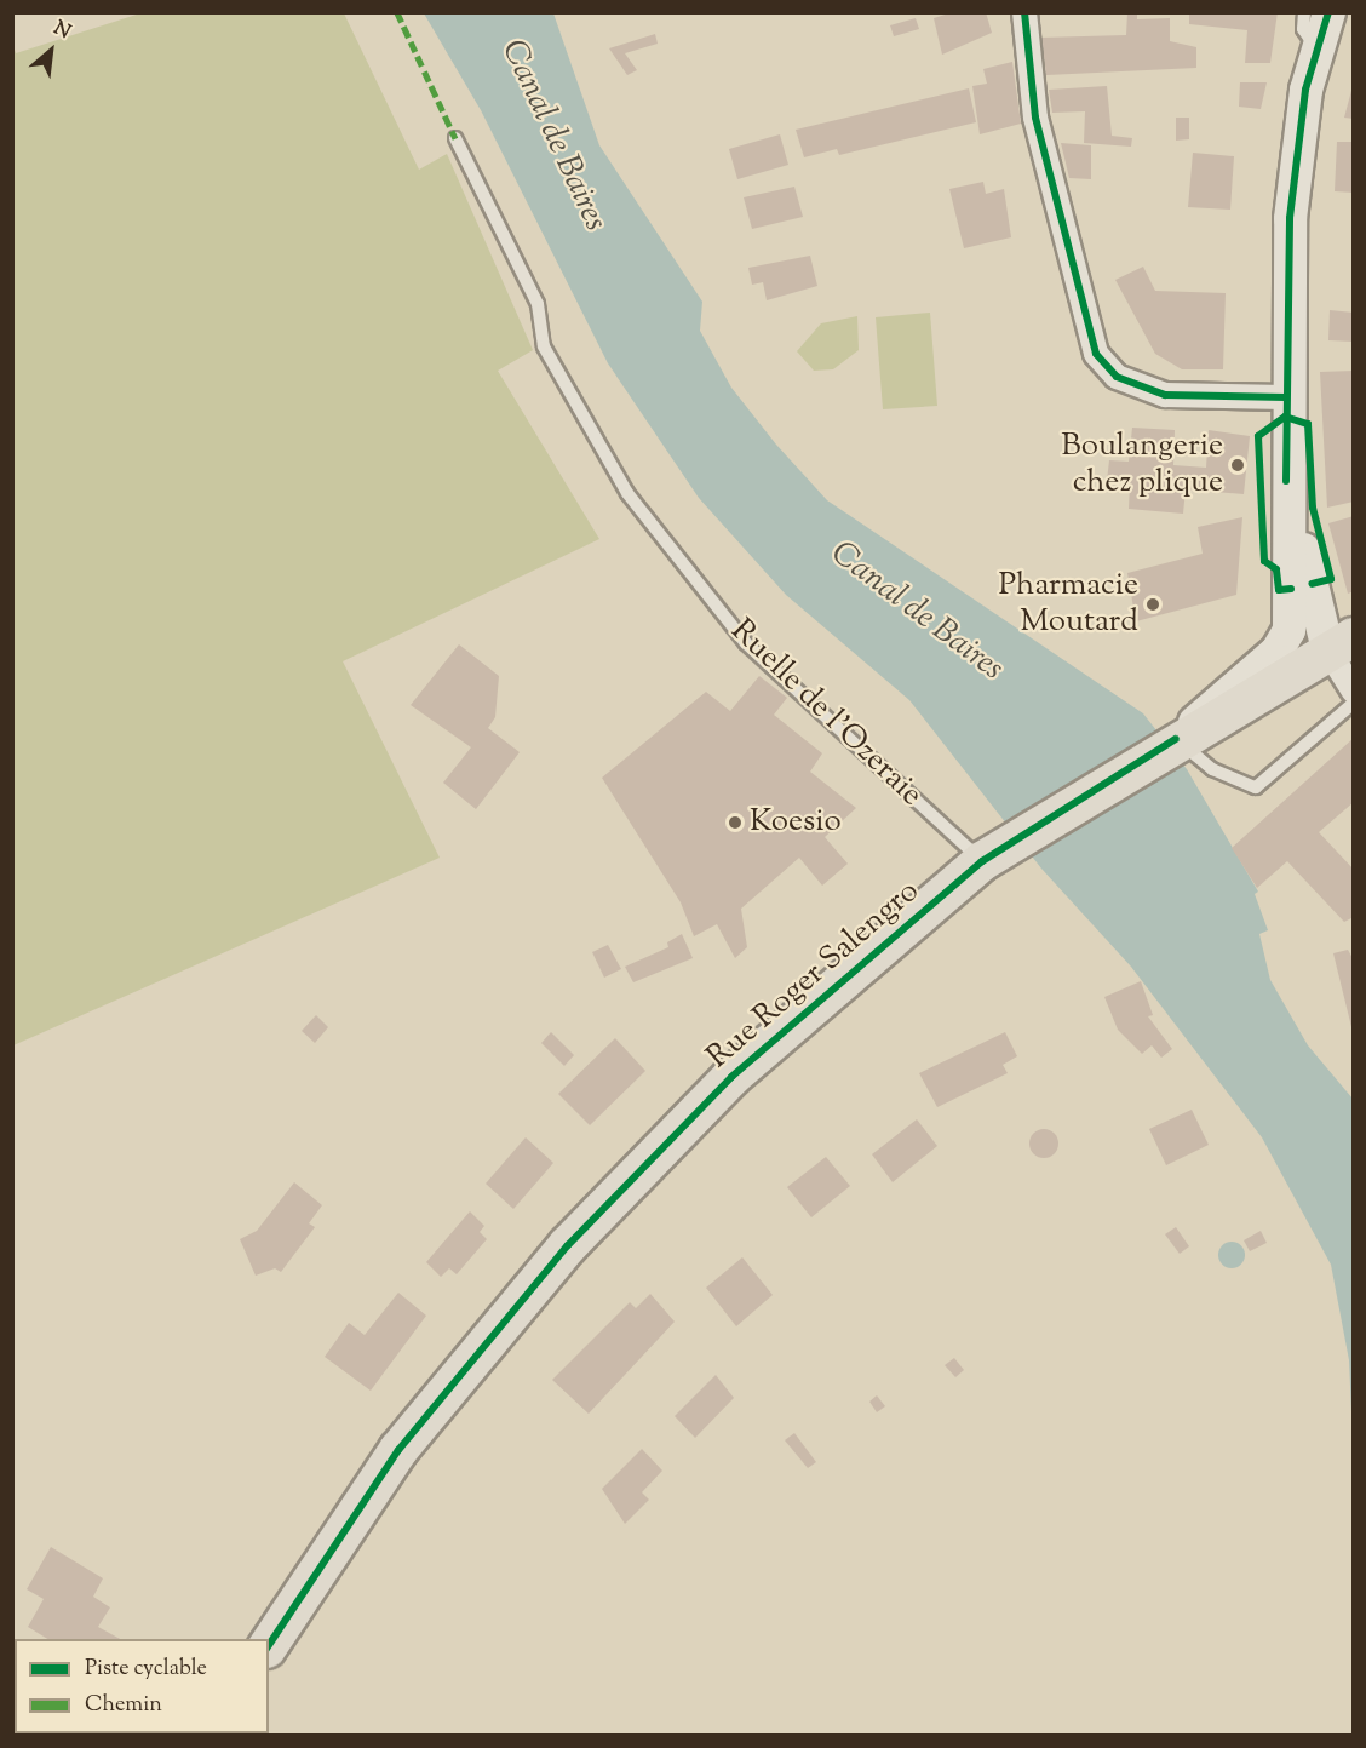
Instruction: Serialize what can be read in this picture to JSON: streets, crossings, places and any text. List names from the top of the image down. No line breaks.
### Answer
{"streets":{"main road":["Rue Roger Salengro"],"lane":["Ruelle de l'Ozeraie"]},"crossings":[["Ruelle de l'Ozeraie","Rue Roger Salengro"]],"water":["Canal de Baires"],"places":["Boulangerie chez plique","Pharmacie Moutard","Koesio"],"legend":["Piste cyclable","Chemin"],"north":"top right"}
